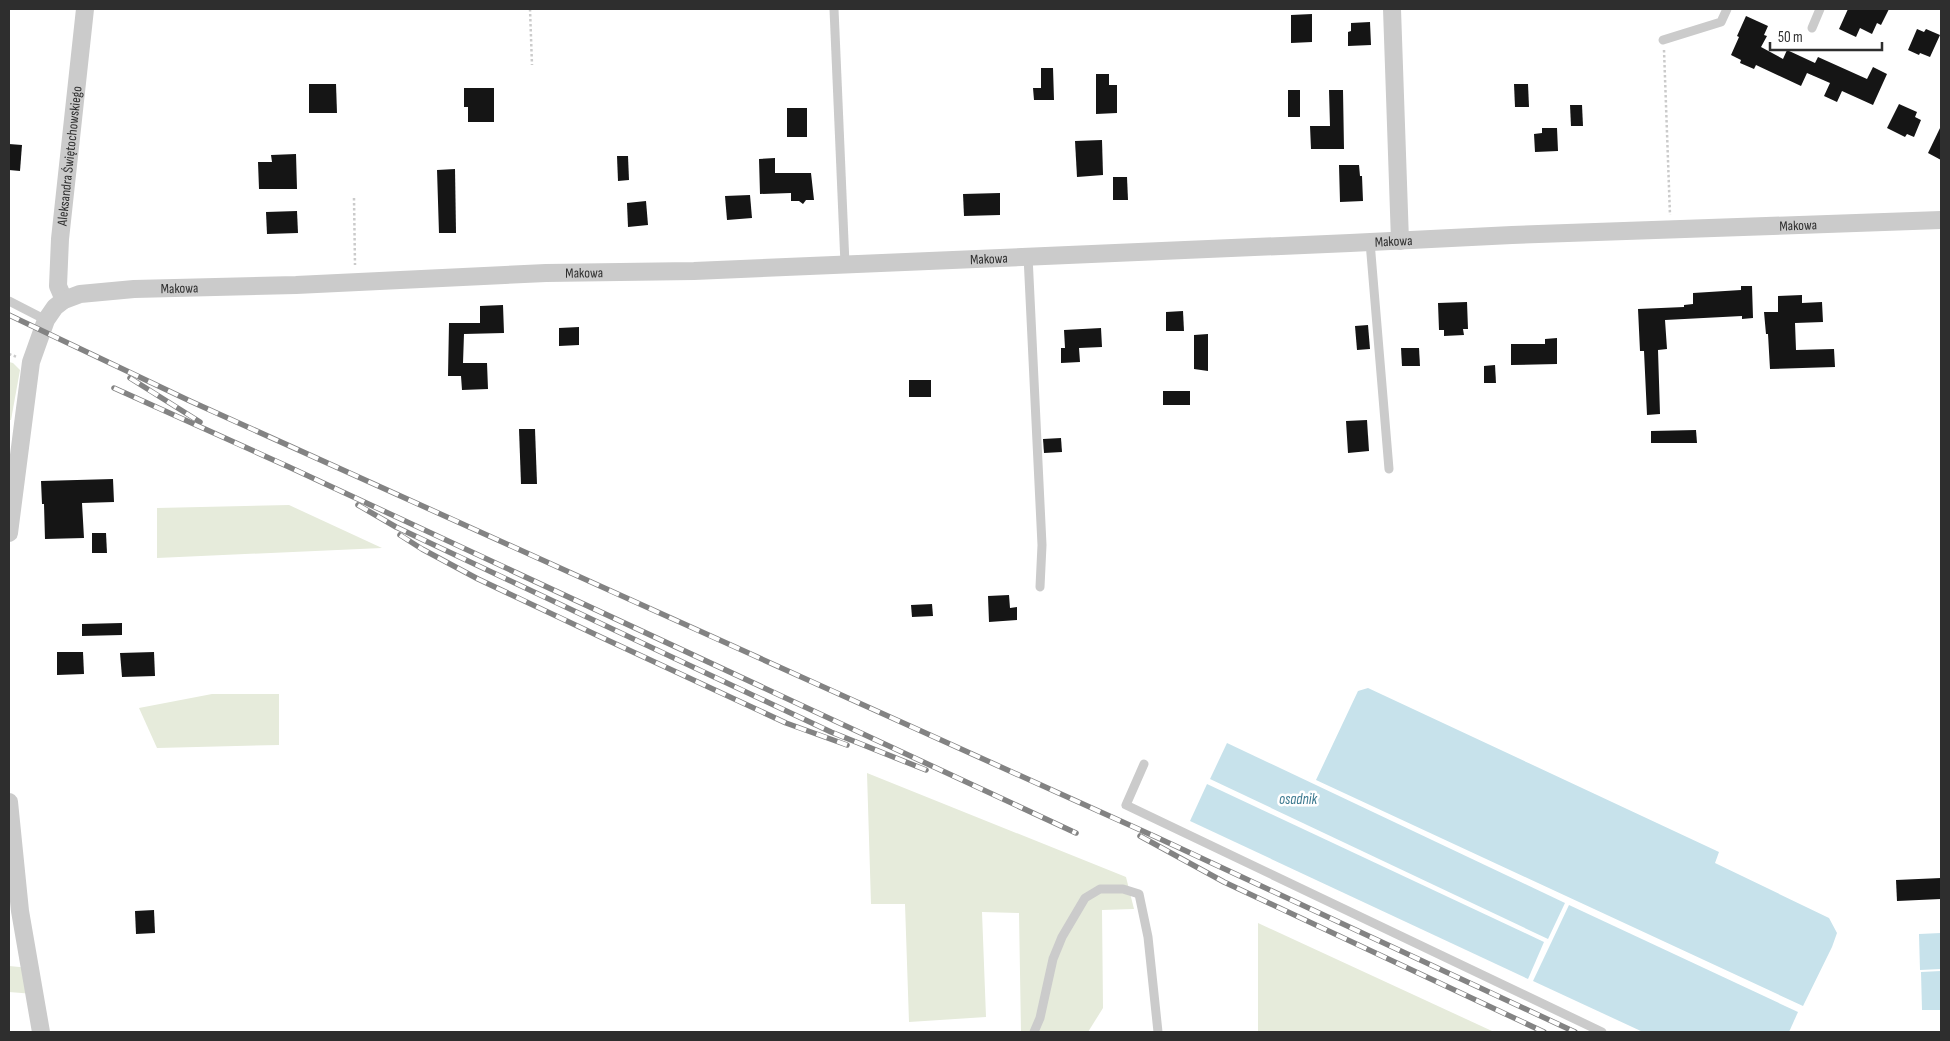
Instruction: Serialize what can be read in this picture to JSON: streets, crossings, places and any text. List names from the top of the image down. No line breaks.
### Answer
{"streets":{"street":["Aleksandra Świętochowskiego","Makowa"]},"crossings":[["Aleksandra Świętochowskiego","Makowa"]],"water":["osadnik"],"scale_bar":"50 m"}
